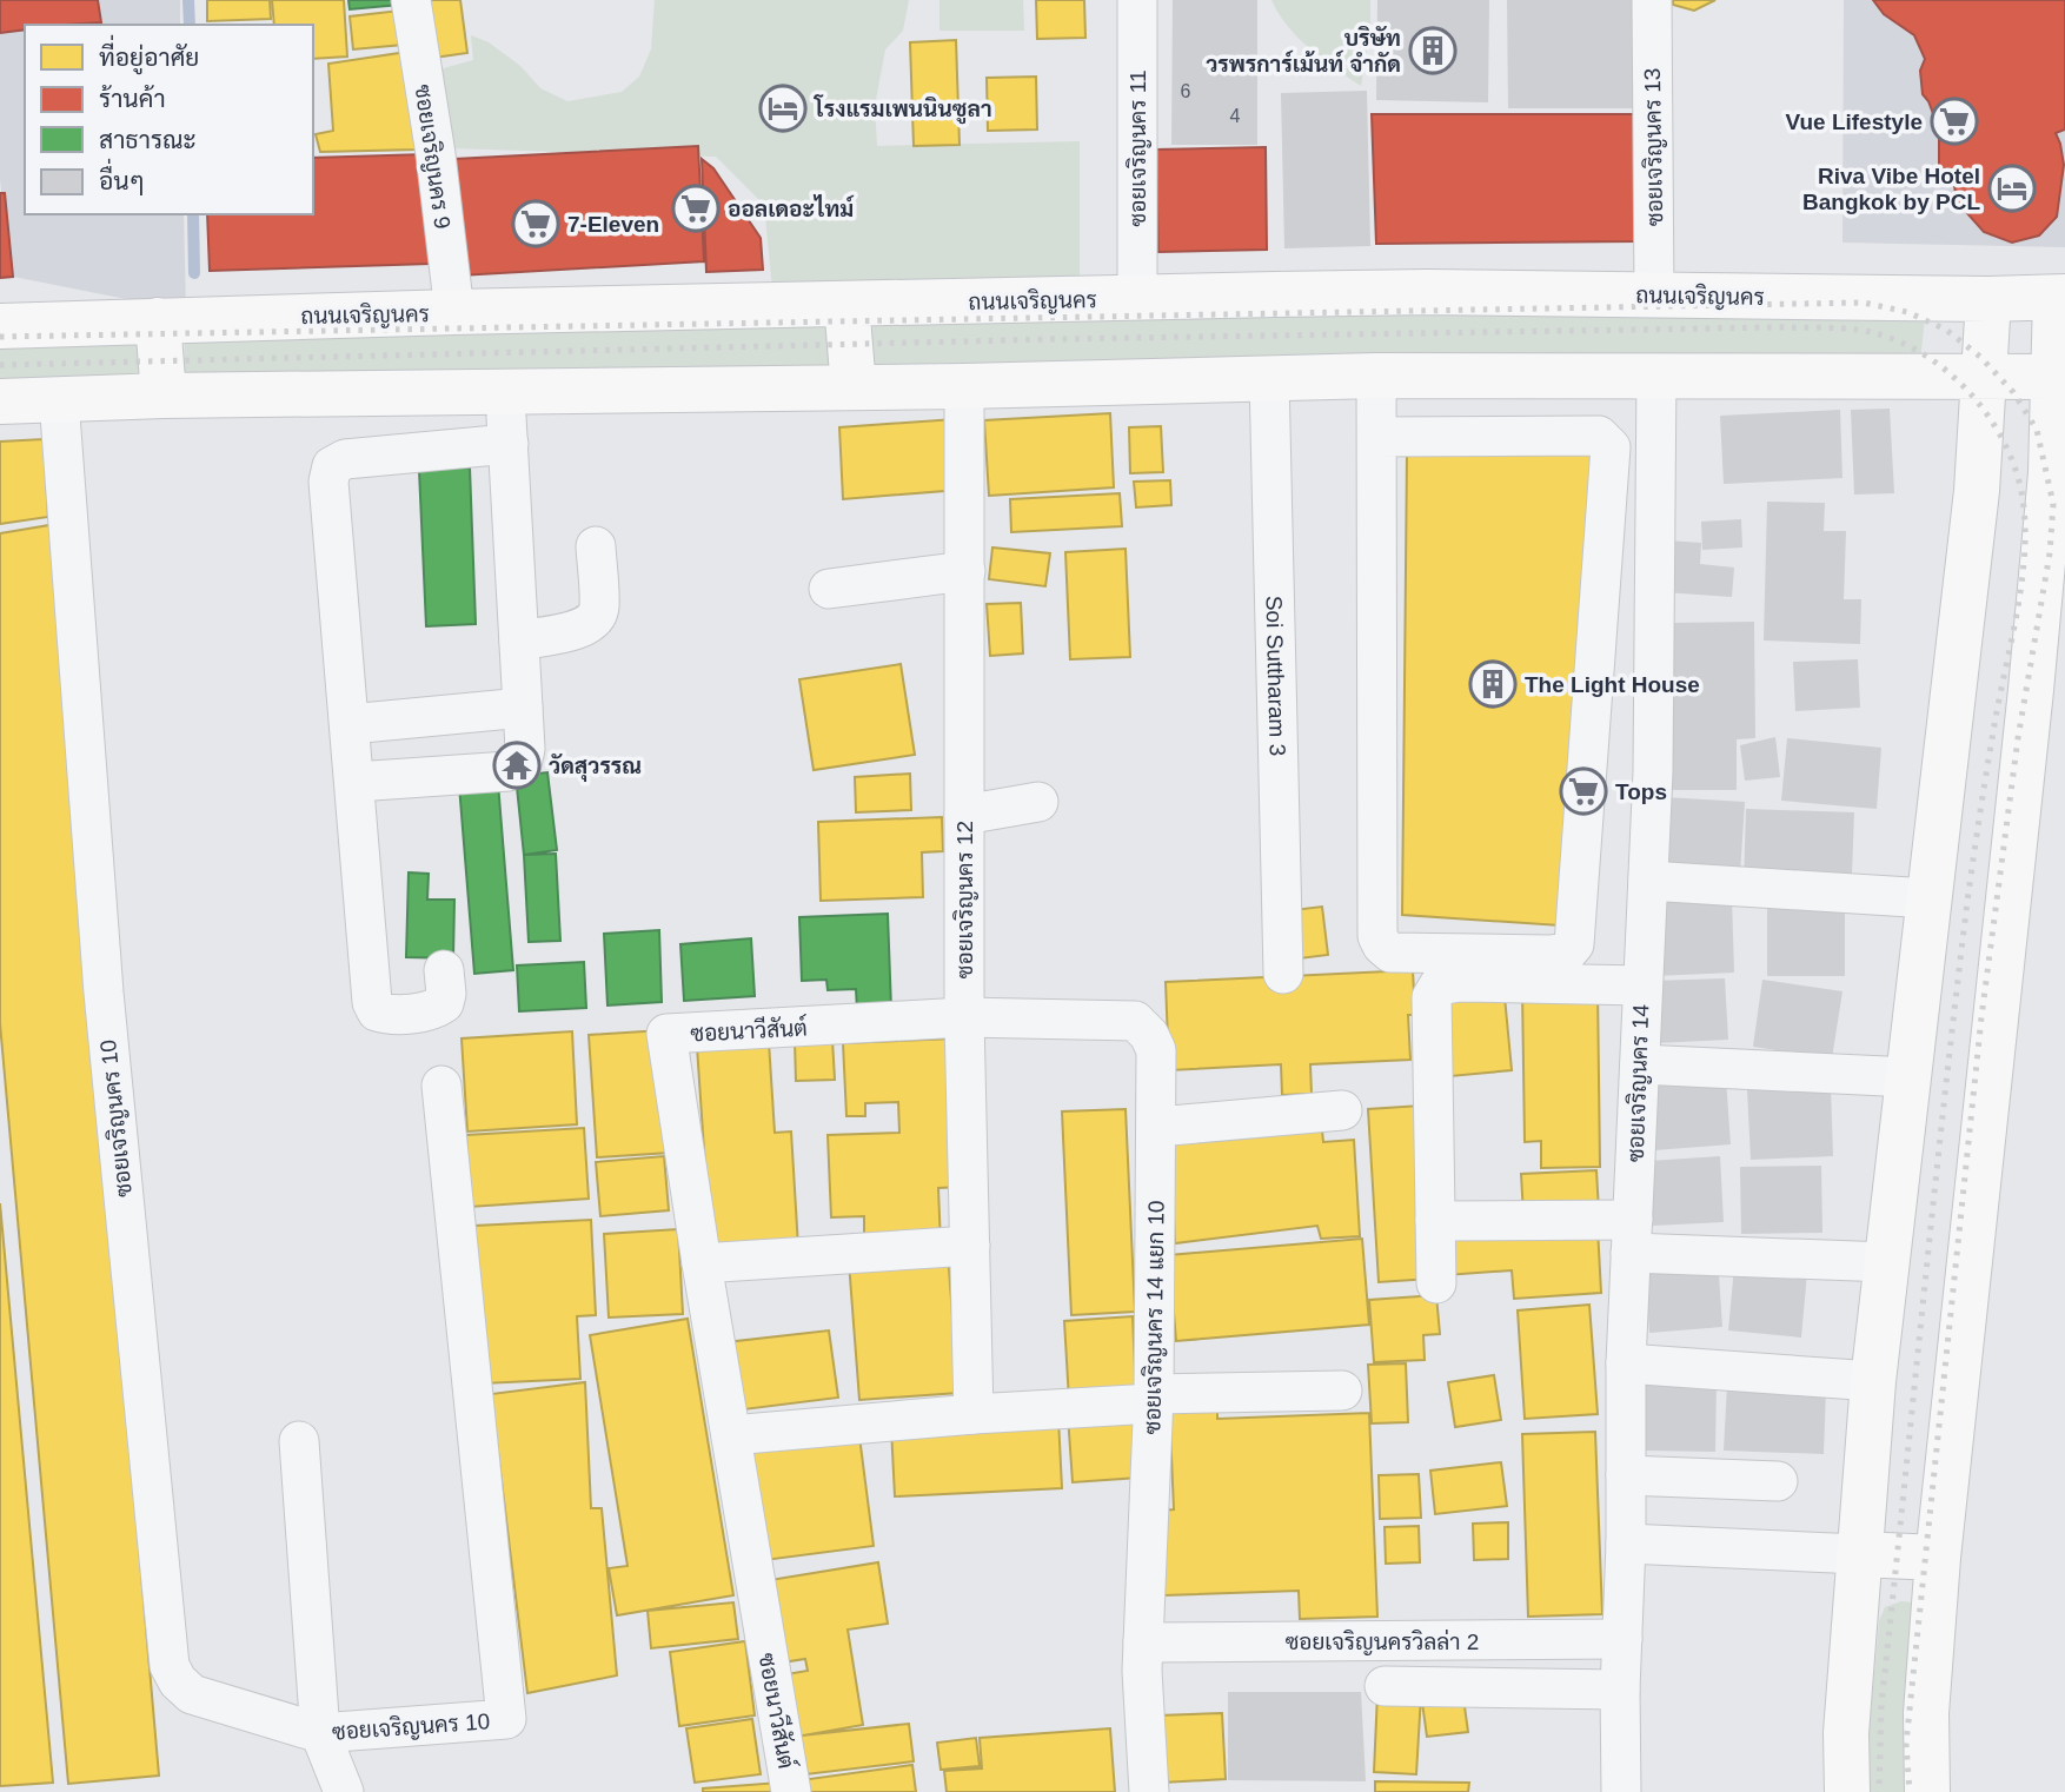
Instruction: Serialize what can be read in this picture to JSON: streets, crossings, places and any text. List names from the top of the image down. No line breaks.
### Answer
{"streets":{"main road":["ถนนเจริญนคร"],"street":["ซอยเจริญนคร 13","ซอยเจริญนคร 11","ซอยเจริญนคร 9","Soi Suttharam 3","ซอยเจริญนคร 12","ซอยนาวีสันต์","ซอยเจริญนคร 14","ซอยเจริญนคร 10","ซอยเจริญนคร 14 แยก 10","ซอยเจริญนครวิลล่า 2"]},"crossings":[["ซอยเจริญนคร 13","ถนนเจริญนคร"],["ซอยเจริญนคร 11","ถนนเจริญนคร"],["ซอยเจริญนคร 9","ถนนเจริญนคร"],["ซอยเจริญนคร 12","ซอยนาวีสันต์"],["ซอยเจริญนคร 12","ซอยเจริญนคร 14 แยก 10"],["ซอยนาวีสันต์","ซอยเจริญนคร 14 แยก 10"],["ซอยเจริญนคร 14","ซอยเจริญนครวิลล่า 2"],["ซอยเจริญนคร 14 แยก 10","ซอยเจริญนครวิลล่า 2"]],"places":{"building":["บริษัท วรพรการ์เม้นท์ จำกัด","The Light House"],"hotel":["โรงแรมเพนนินซูลา","Riva Vibe Hotel Bangkok by PCL"],"supermarket":["Vue Lifestyle","ออลเดอะไทม์","7-Eleven","Tops"],"temple":["วัดสุวรรณ"]},"house_numbers":["6","4"],"legend":["ที่อยู่อาศัย","ร้านค้า","สาธารณะ","อื่นๆ"]}
